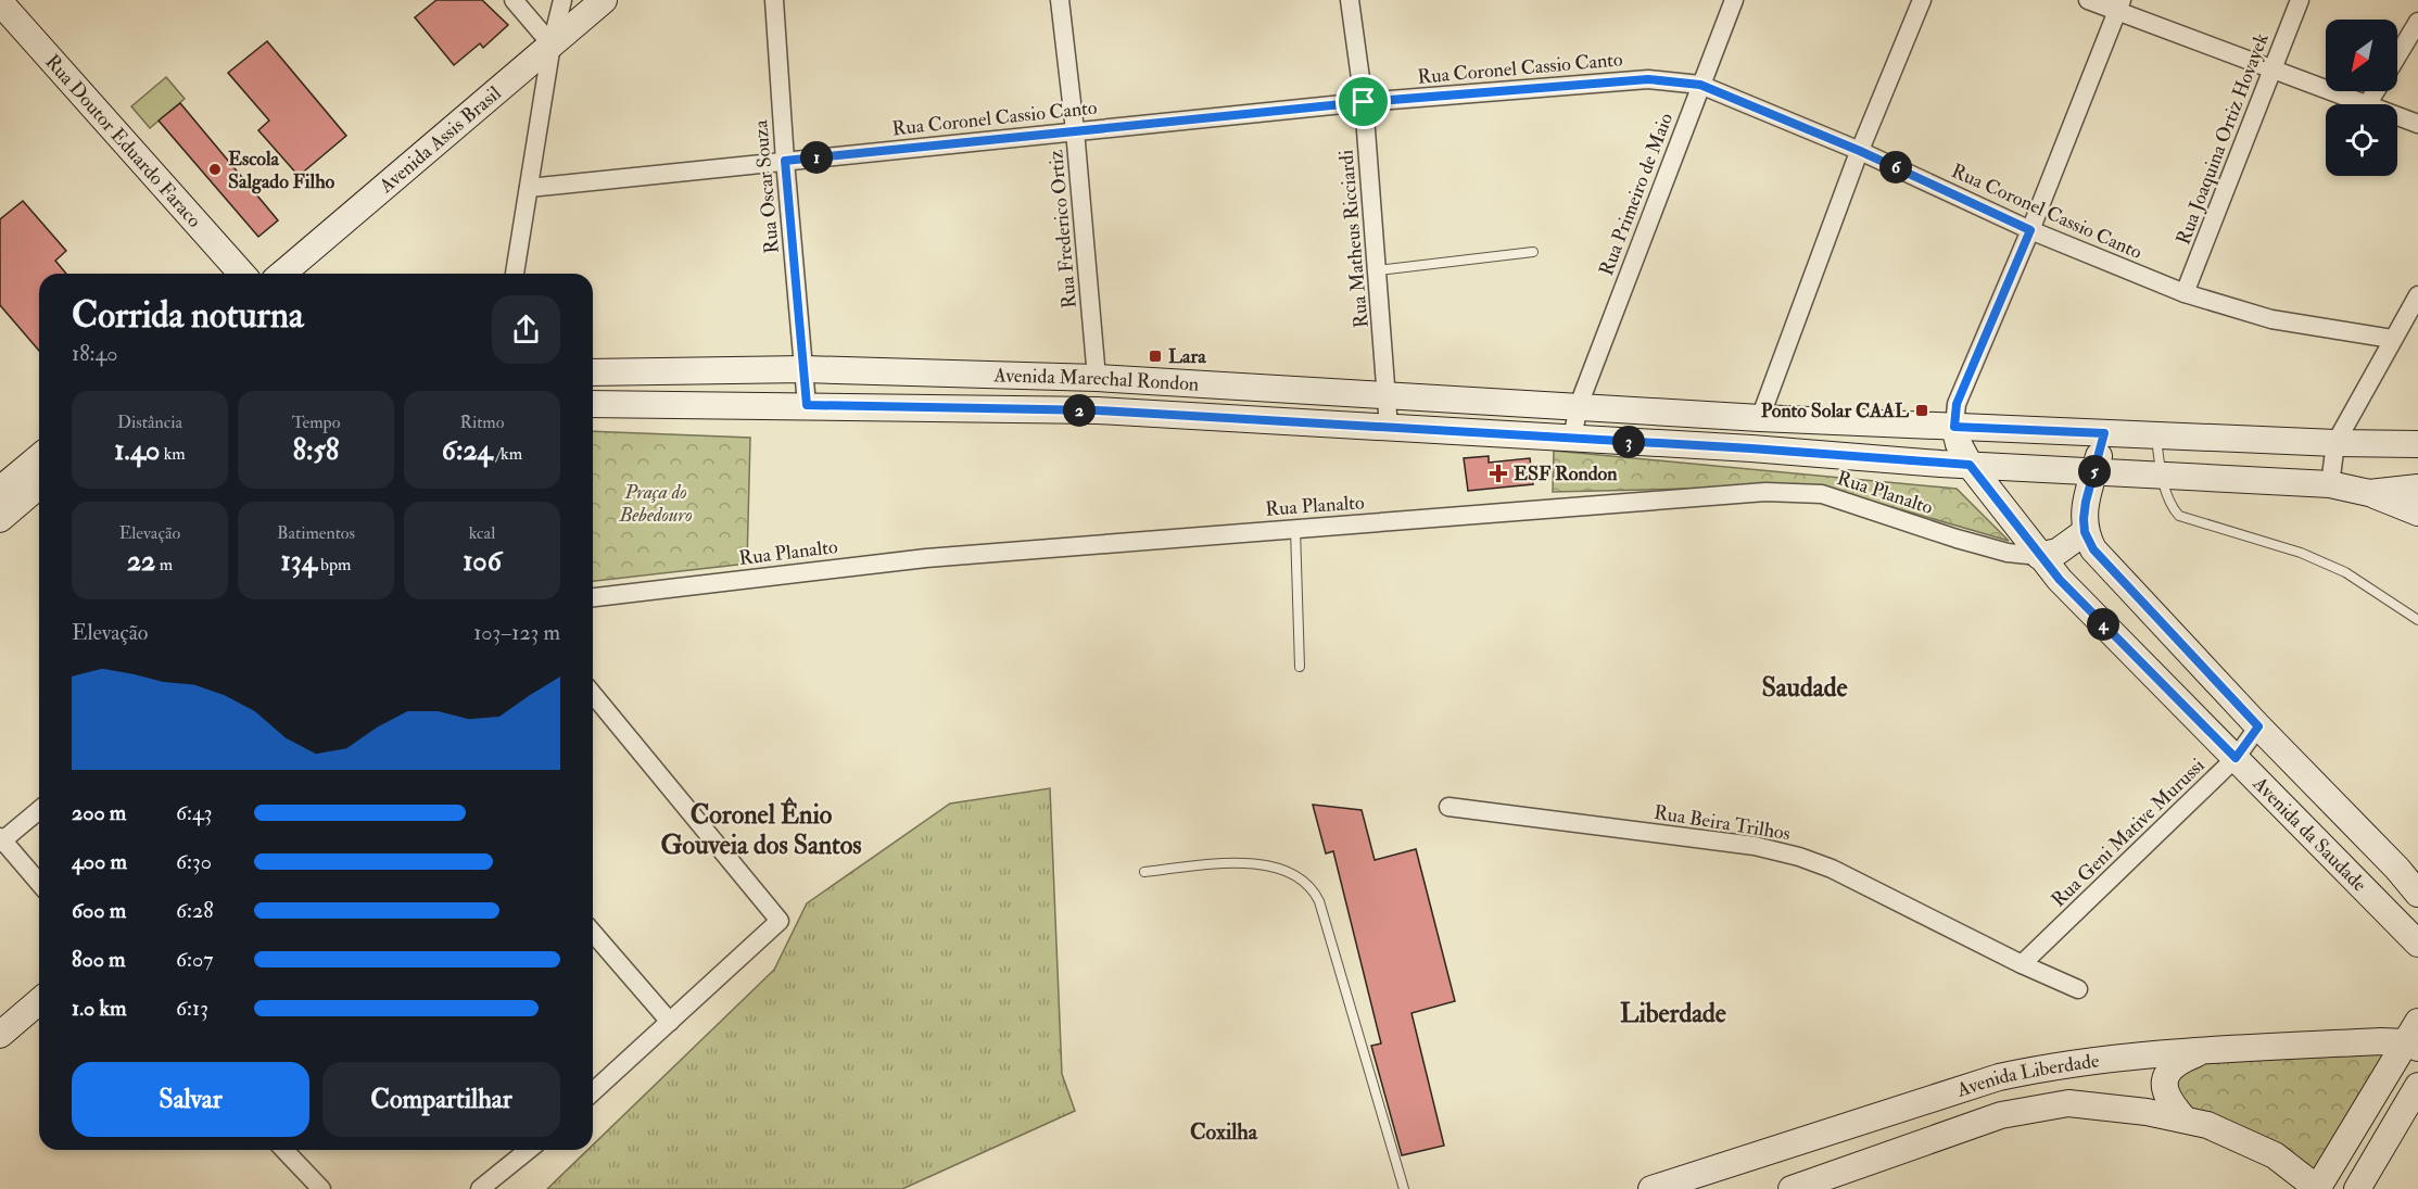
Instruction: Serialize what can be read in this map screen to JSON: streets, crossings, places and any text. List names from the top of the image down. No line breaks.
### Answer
{"streets":{"main road":["Avenida Assis Brasil","Rua Doutor Eduardo Faraco","Avenida Marechal Rondon","Avenida da Saudade","Avenida Liberdade"],"street":["Rua Coronel Cassio Canto","Rua Joaquina Ortiz Hovayek","Rua Oscar Souza","Rua Primeiro de Maio","Rua Frederico Ortiz","Rua Matheus Ricciardi","Rua Planalto","Rua Beira Trilhos","Rua Geni Mative Murussi"]},"crossings":[["Rua Coronel Cassio Canto","Rua Joaquina Ortiz Hovayek"],["Rua Coronel Cassio Canto","Rua Oscar Souza"],["Rua Coronel Cassio Canto","Rua Primeiro de Maio"],["Rua Coronel Cassio Canto","Rua Frederico Ortiz"],["Rua Coronel Cassio Canto","Rua Matheus Ricciardi"],["Rua Oscar Souza","Avenida Marechal Rondon"],["Rua Primeiro de Maio","Avenida Marechal Rondon"],["Rua Frederico Ortiz","Avenida Marechal Rondon"],["Rua Matheus Ricciardi","Avenida Marechal Rondon"],["Rua Planalto","Avenida da Saudade"],["Rua Beira Trilhos","Rua Geni Mative Murussi"],["Rua Geni Mative Murussi","Avenida da Saudade"]],"districts":["Saudade","Coronel Ênio Gouveia dos Santos","Liberdade","Coxilha"],"parks":["Praça do Bebedouro"],"places":{"other":["Escola Salgado Filho"],"transit":["Lara","Ponto Solar CAAL"],"health":["ESF Rondon"]},"north":"bottom left","page":{"pins":["1","6","2","3","5","4"],"heading":["Corrida noturna","18:40"],"stats":[["Distância","1.40 km"],["Tempo","8:58"],["Ritmo","6:24 /km"],["Elevação","22 m"],["Batimentos","134 bpm"],["kcal","106"]],"chart":["Elevação","103–123 m"],"list":[{"name":"200 m","note":"6:43"},{"name":"400 m","note":"6:30"},{"name":"600 m","note":"6:28"},{"name":"800 m","note":"6:07"},{"name":"1.0 km","note":"6:13"}],"buttons":["Salvar","Compartilhar"]}}
